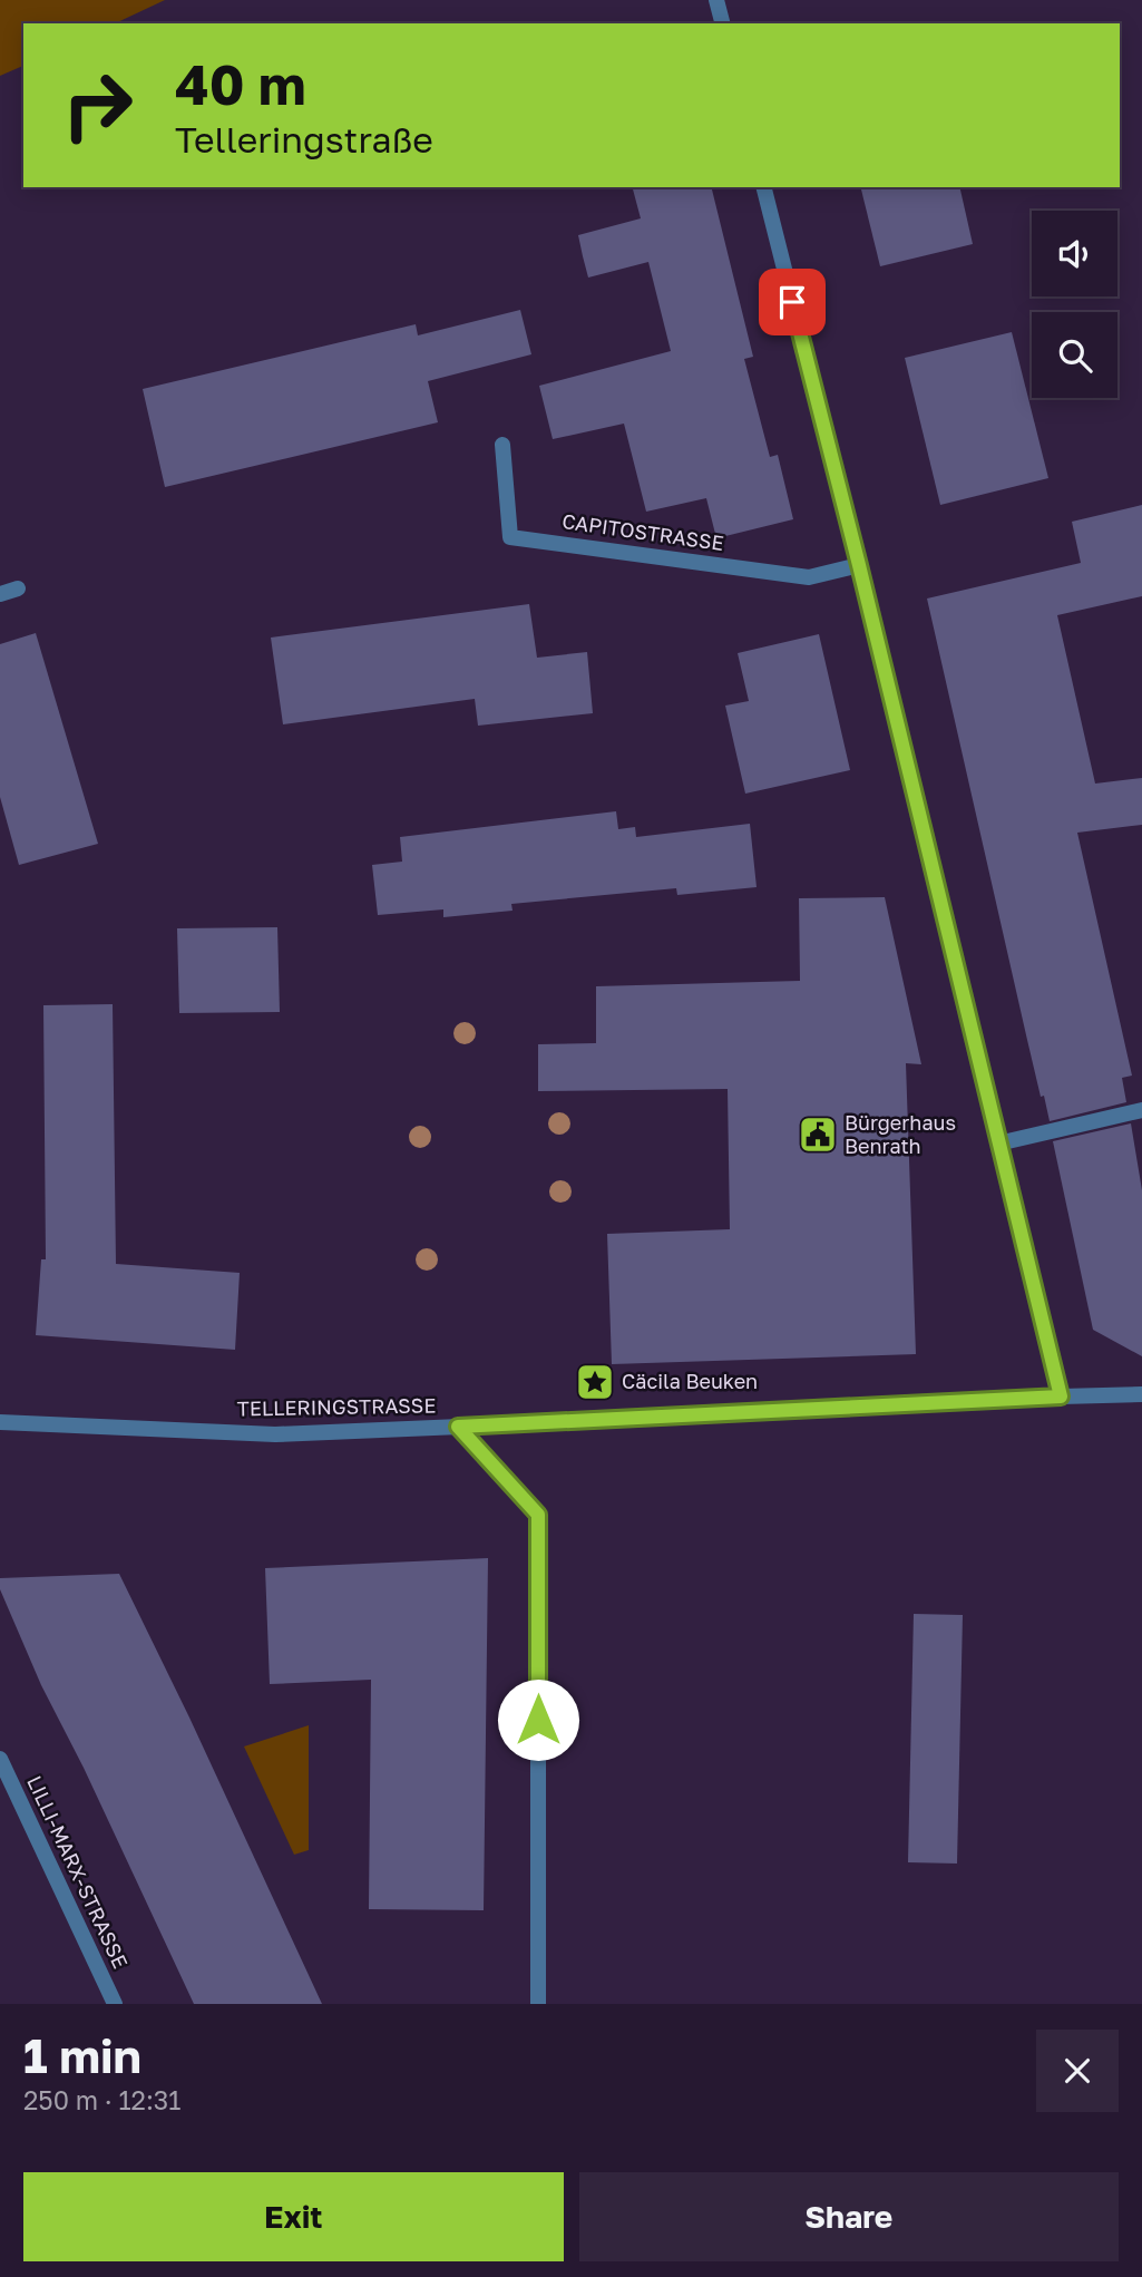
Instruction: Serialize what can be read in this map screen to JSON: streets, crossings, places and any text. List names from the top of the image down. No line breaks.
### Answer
{"streets":{"street":["CAPITOSTRASSE","TELLERINGSTRASSE","LILLI-MARX-STRASSE"]},"places":{"public building":["Bürgerhaus Benrath"],"place":["Cäcila Beuken"]},"page":{"turn":["40 m","Telleringstraße"],"heading":["1 min","250 m · 12:31"],"buttons":["Exit","Share"]}}
